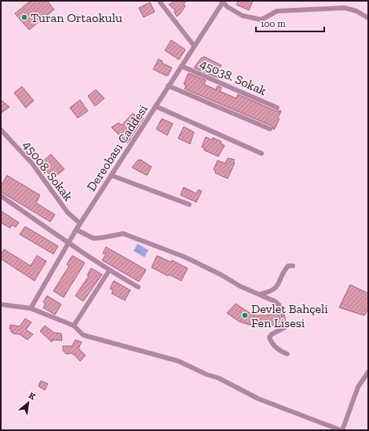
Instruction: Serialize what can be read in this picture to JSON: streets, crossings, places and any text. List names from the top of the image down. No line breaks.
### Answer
{"streets":{"street":["45038. Sokak","Dereobası Caddesi","45008. Sokak"]},"crossings":[["45038. Sokak","Dereobası Caddesi"],["Dereobası Caddesi","45008. Sokak"]],"places":["Turan Ortaokulu","Devlet Bahçeli Fen Lisesi"],"scale_bar":"100 m","north":"top right"}
